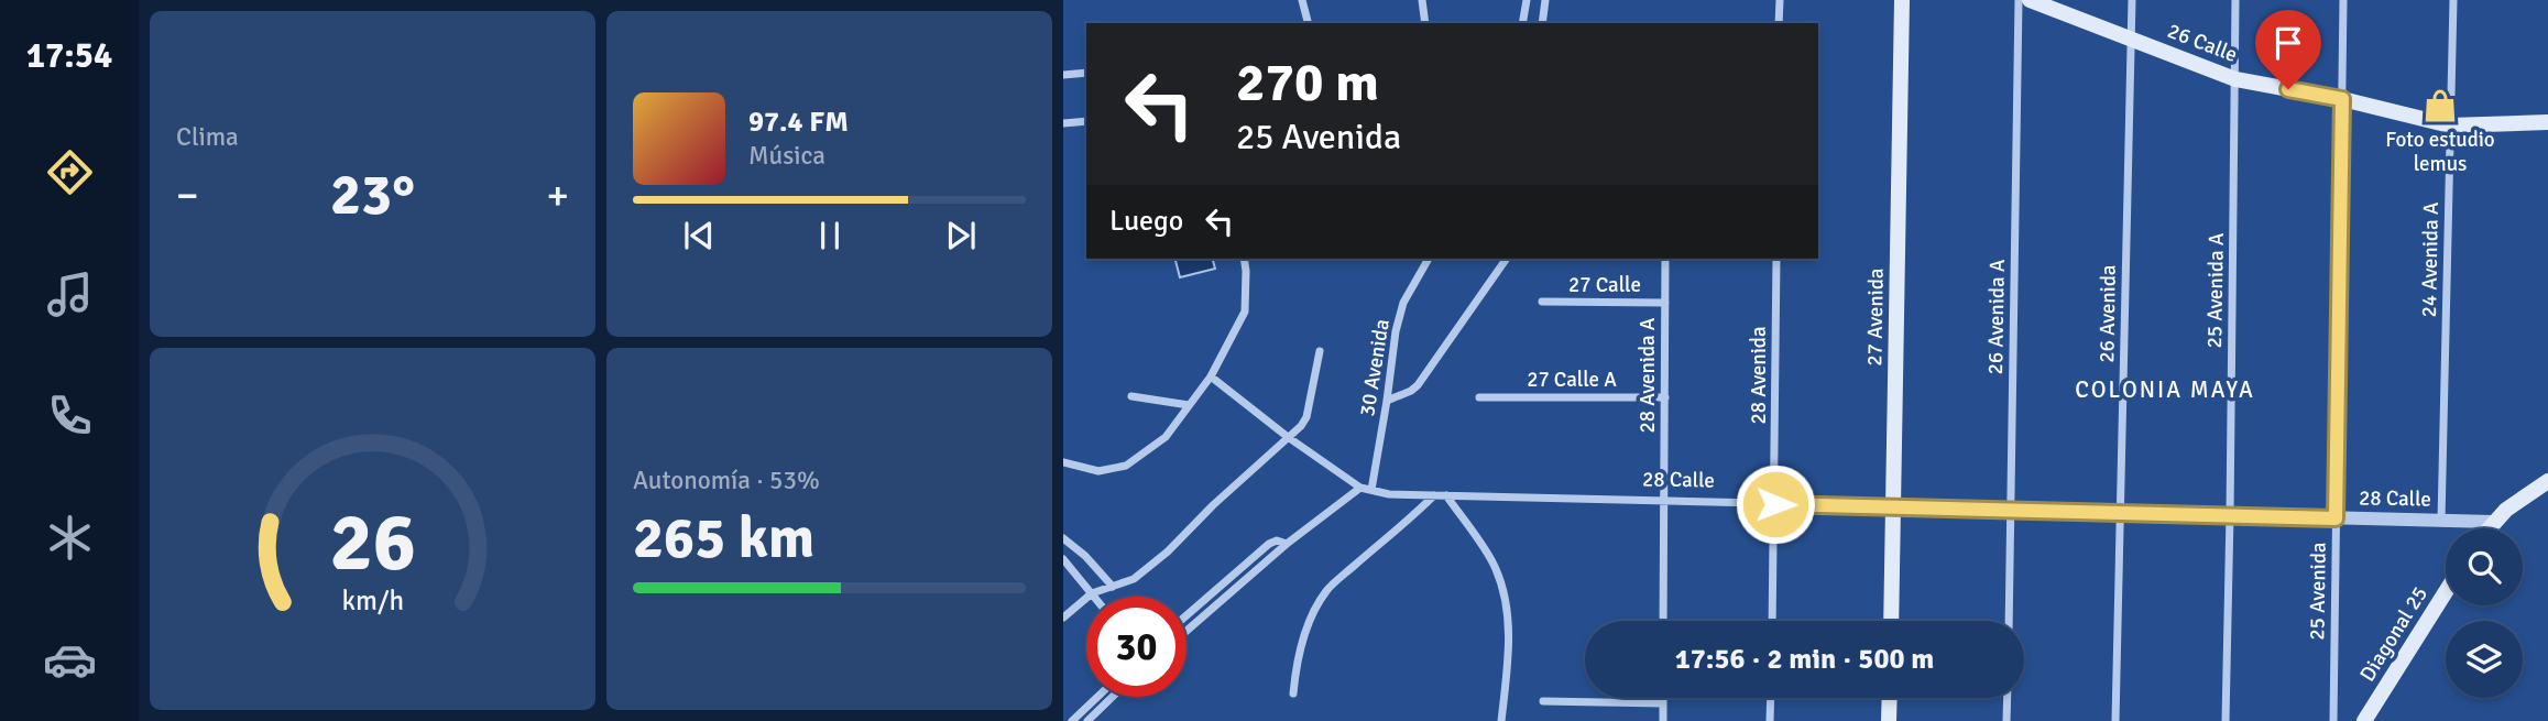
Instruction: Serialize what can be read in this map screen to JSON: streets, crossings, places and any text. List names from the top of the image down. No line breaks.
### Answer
{"streets":{"main road":["26 Calle","27 Avenida","Diagonal 25"],"street":["24 Avenida A","27 Calle","25 Avenida A","26 Avenida","26 Avenida A","30 Avenida","28 Avenida A","28 Avenida","27 Calle A","28 Calle","25 Avenida"]},"crossings":[["26 Calle","24 Avenida A"],["26 Calle","25 Avenida A"],["26 Calle","26 Avenida"],["26 Calle","25 Avenida"],["24 Avenida A","28 Calle"],["27 Calle","28 Avenida A"],["25 Avenida A","28 Calle"],["26 Avenida","28 Calle"],["27 Avenida","28 Calle"],["26 Avenida A","28 Calle"],["30 Avenida","28 Calle"],["28 Avenida A","27 Calle A"],["28 Avenida A","28 Calle"],["28 Avenida","28 Calle"],["28 Calle","25 Avenida"]],"districts":["COLONIA MAYA"],"places":{"shop":["Foto estudio lemus"]},"page":{"tabs":"17:54","tile":["Clima",["Autonomía · 53%","265 km"]],"turn":["270 m","25 Avenida"],"song":["97.4 FM","Música"],"heat":["−","23°","+"],"then":"Luego","limit":"30","trip":"17:56 · 2 min · 500 m","gauge":["26","km/h"]}}
